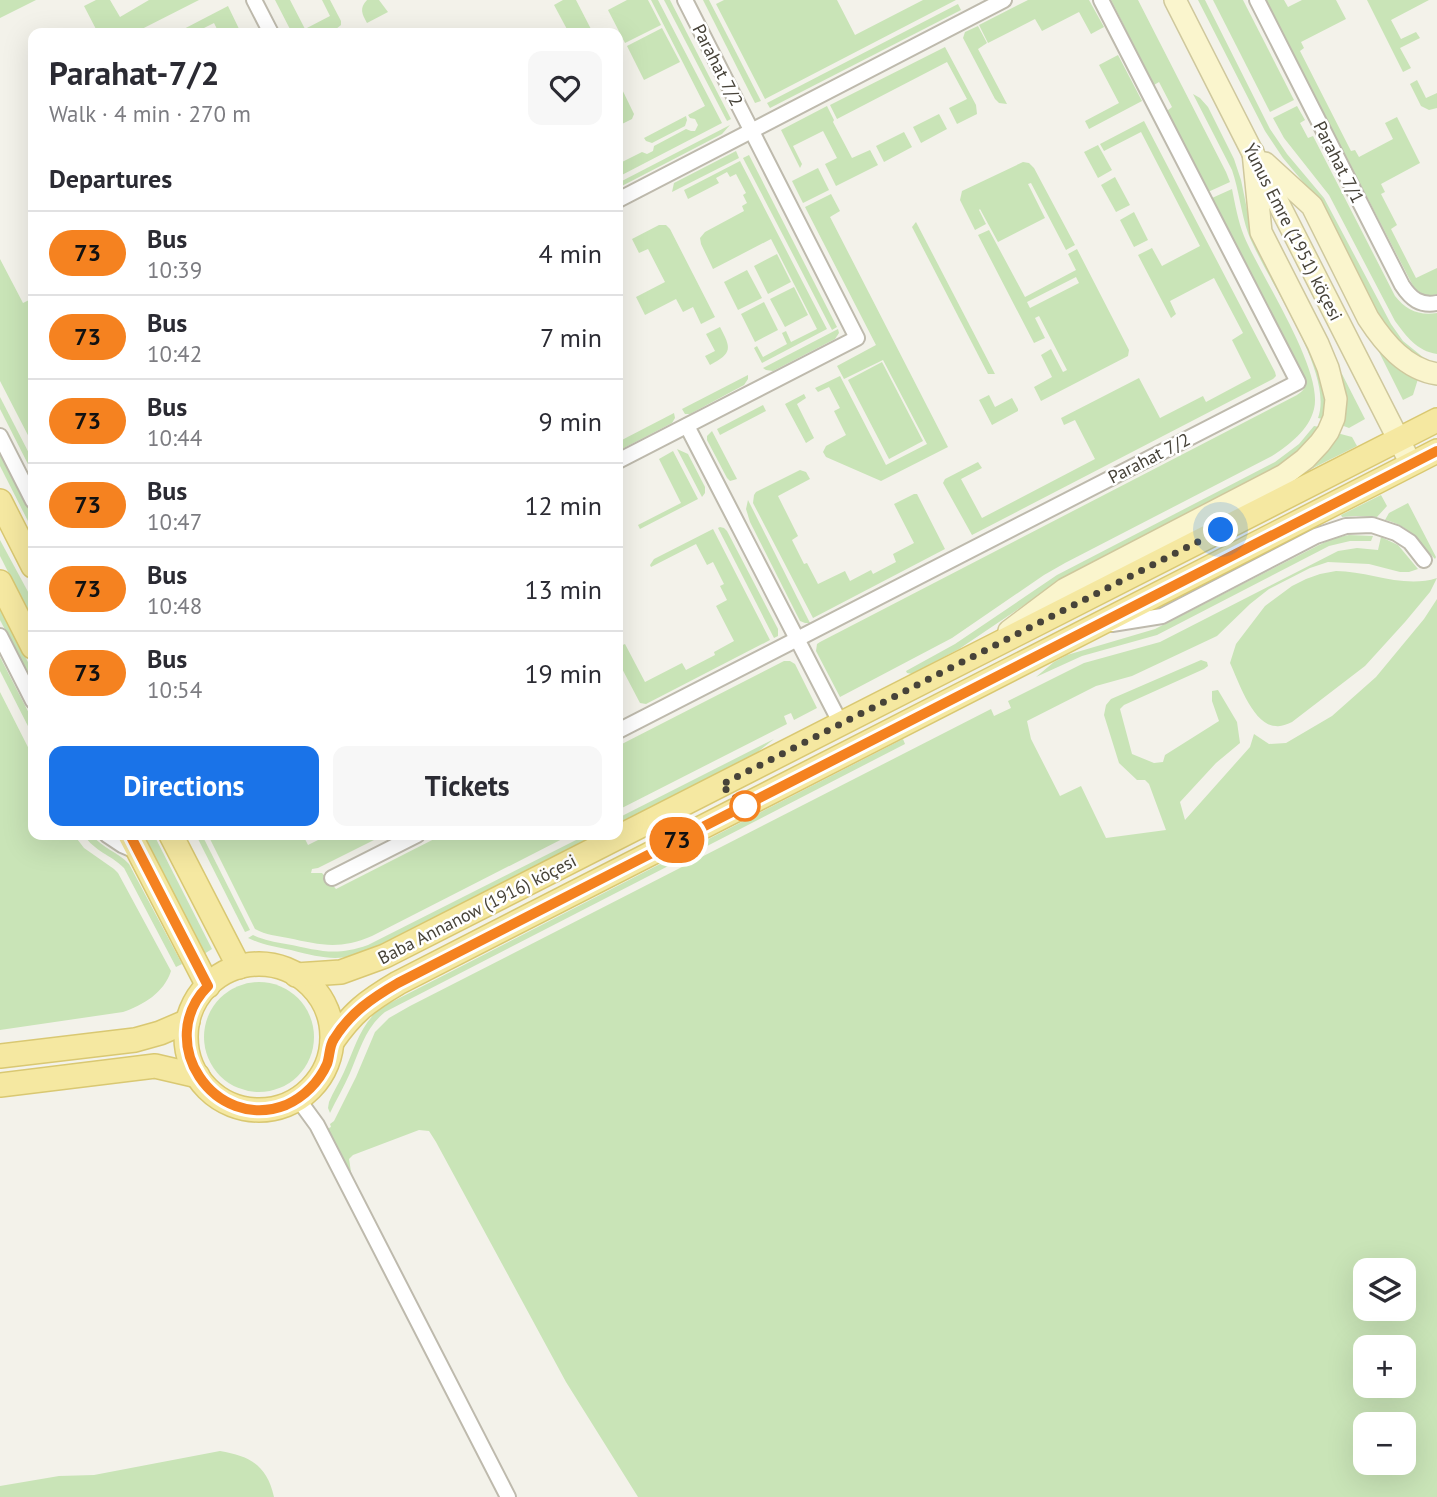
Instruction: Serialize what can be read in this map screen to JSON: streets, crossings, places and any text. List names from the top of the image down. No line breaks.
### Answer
{"streets":{"main road":["Baba Annanow (1916) köçesi"],"street":["Parahat 7/2","Parahat 7/1","Ýunus Emre (1951) köçesi"]},"crossings":[["Ýunus Emre (1951) köçesi","Baba Annanow (1916) köçesi"]],"lines":["bus line 73"],"page":{"on_map":"73","heading":[["Parahat-7/2","Walk · 4 min · 270 m"],"Departures"],"list":[{"mark":"73","name":"Bus","note":"10:39","value":"4 min"},{"mark":"73","name":"Bus","note":"10:42","value":"7 min"},{"mark":"73","name":"Bus","note":"10:44","value":"9 min"},{"mark":"73","name":"Bus","note":"10:47","value":"12 min"},{"mark":"73","name":"Bus","note":"10:48","value":"13 min"},{"mark":"73","name":"Bus","note":"10:54","value":"19 min"}],"buttons":["Directions","Tickets"],"map_buttons":["+","−"]}}
